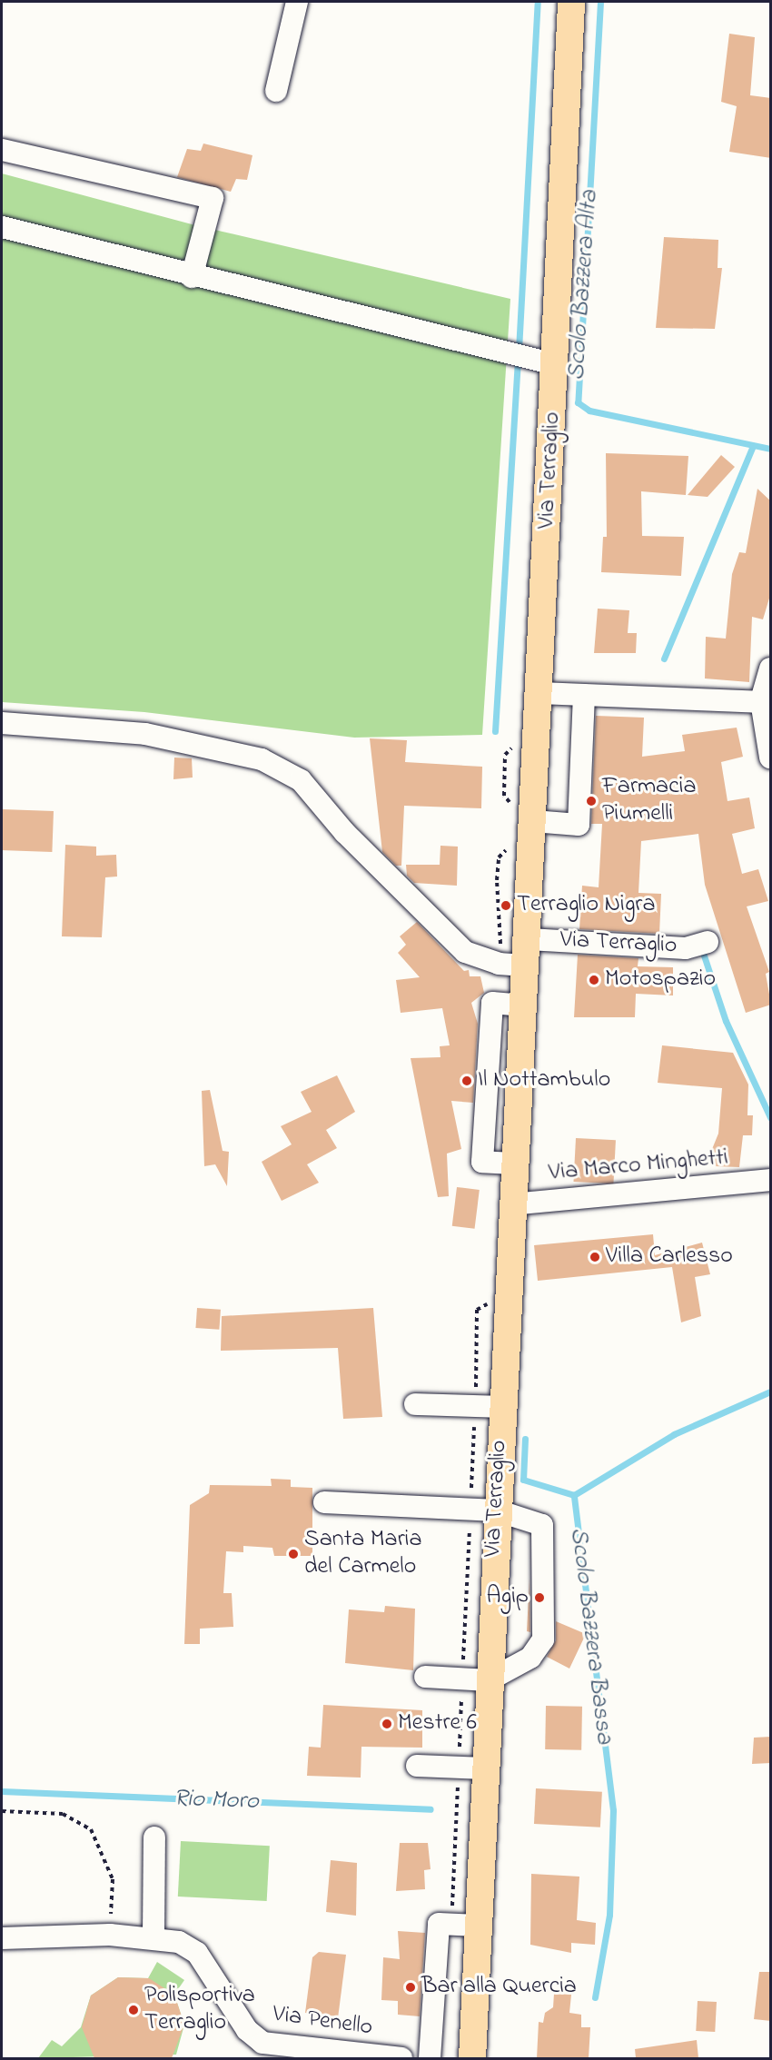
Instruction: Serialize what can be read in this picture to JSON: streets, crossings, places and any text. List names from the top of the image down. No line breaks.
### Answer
{"streets":{"main road":["Via Terraglio"],"street":["Via Marco Minghetti","Via Penello"]},"crossings":[["Via Terraglio","Via Marco Minghetti"]],"water":["Scolo Bazzera Alta","Scolo Bazzera Bassa","Rio Moro"],"places":["Farmacia Piumelli","Terraglio Nigra","Motospazio","Il Nottambulo","Villa Carlesso","Santa Maria del Carmelo","Agip","Mestre 6","Bar alla Quercia","Polisportiva Terraglio"]}
